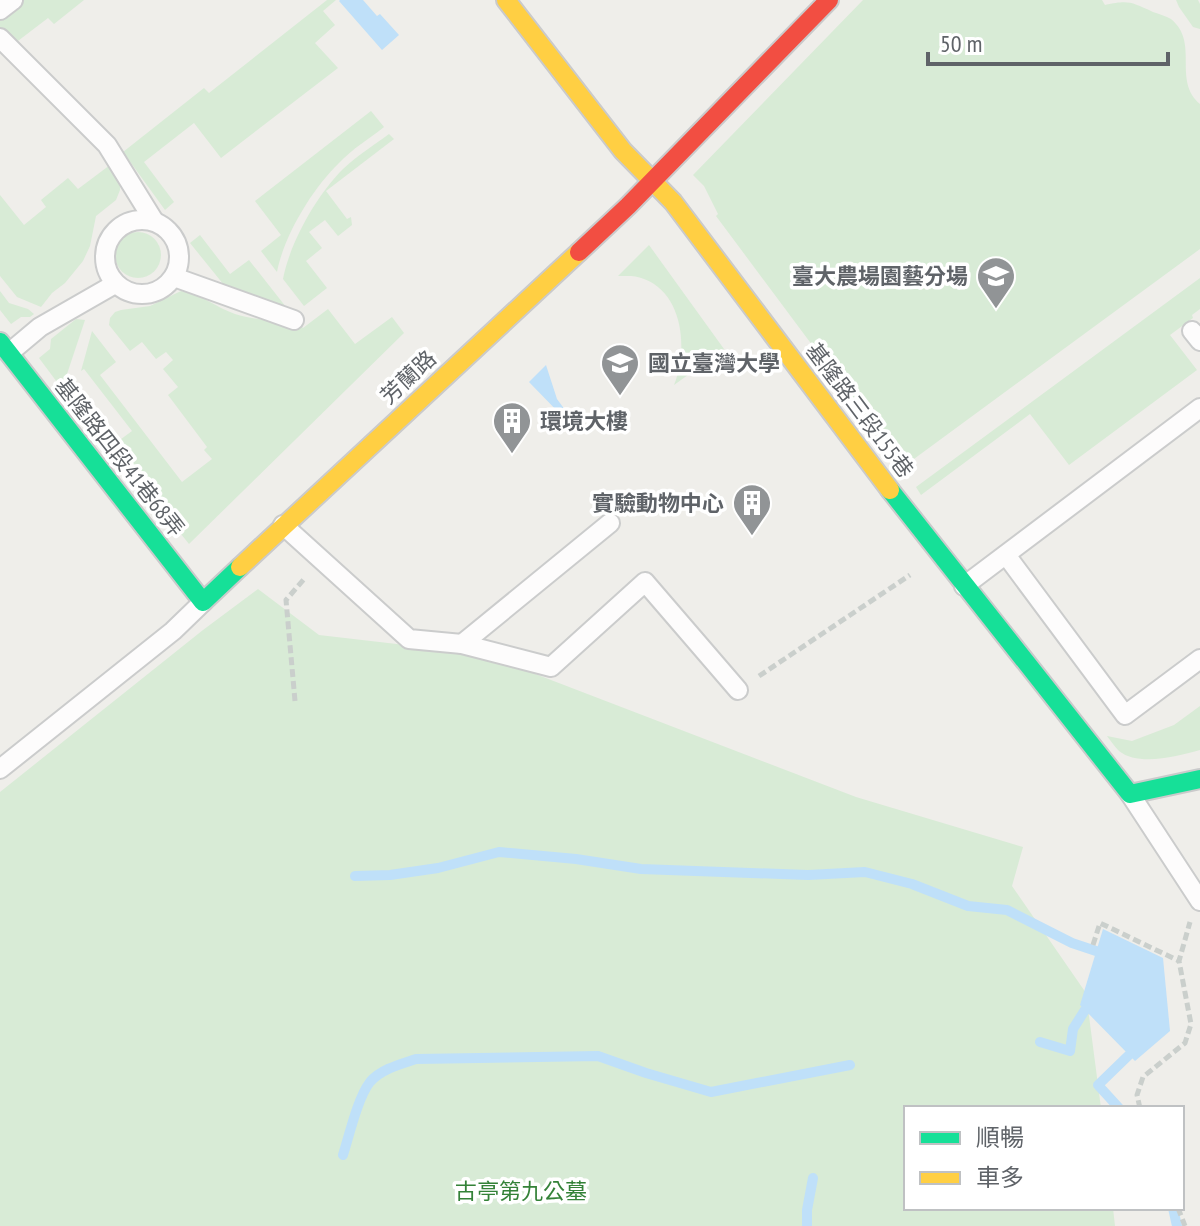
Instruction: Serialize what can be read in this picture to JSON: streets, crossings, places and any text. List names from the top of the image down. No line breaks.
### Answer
{"streets":{"street":["芳蘭路","基隆路三段155巷","基隆路四段41巷68弄"]},"crossings":[["芳蘭路","基隆路三段155巷"],["芳蘭路","基隆路四段41巷68弄"]],"parks":["古亭第九公墓"],"places":{"school or university":["臺大農場園藝分場","國立臺灣大學"],"building":["環境大樓","實驗動物中心"]},"legend":["順暢","車多"],"scale_bar":"50 m"}
